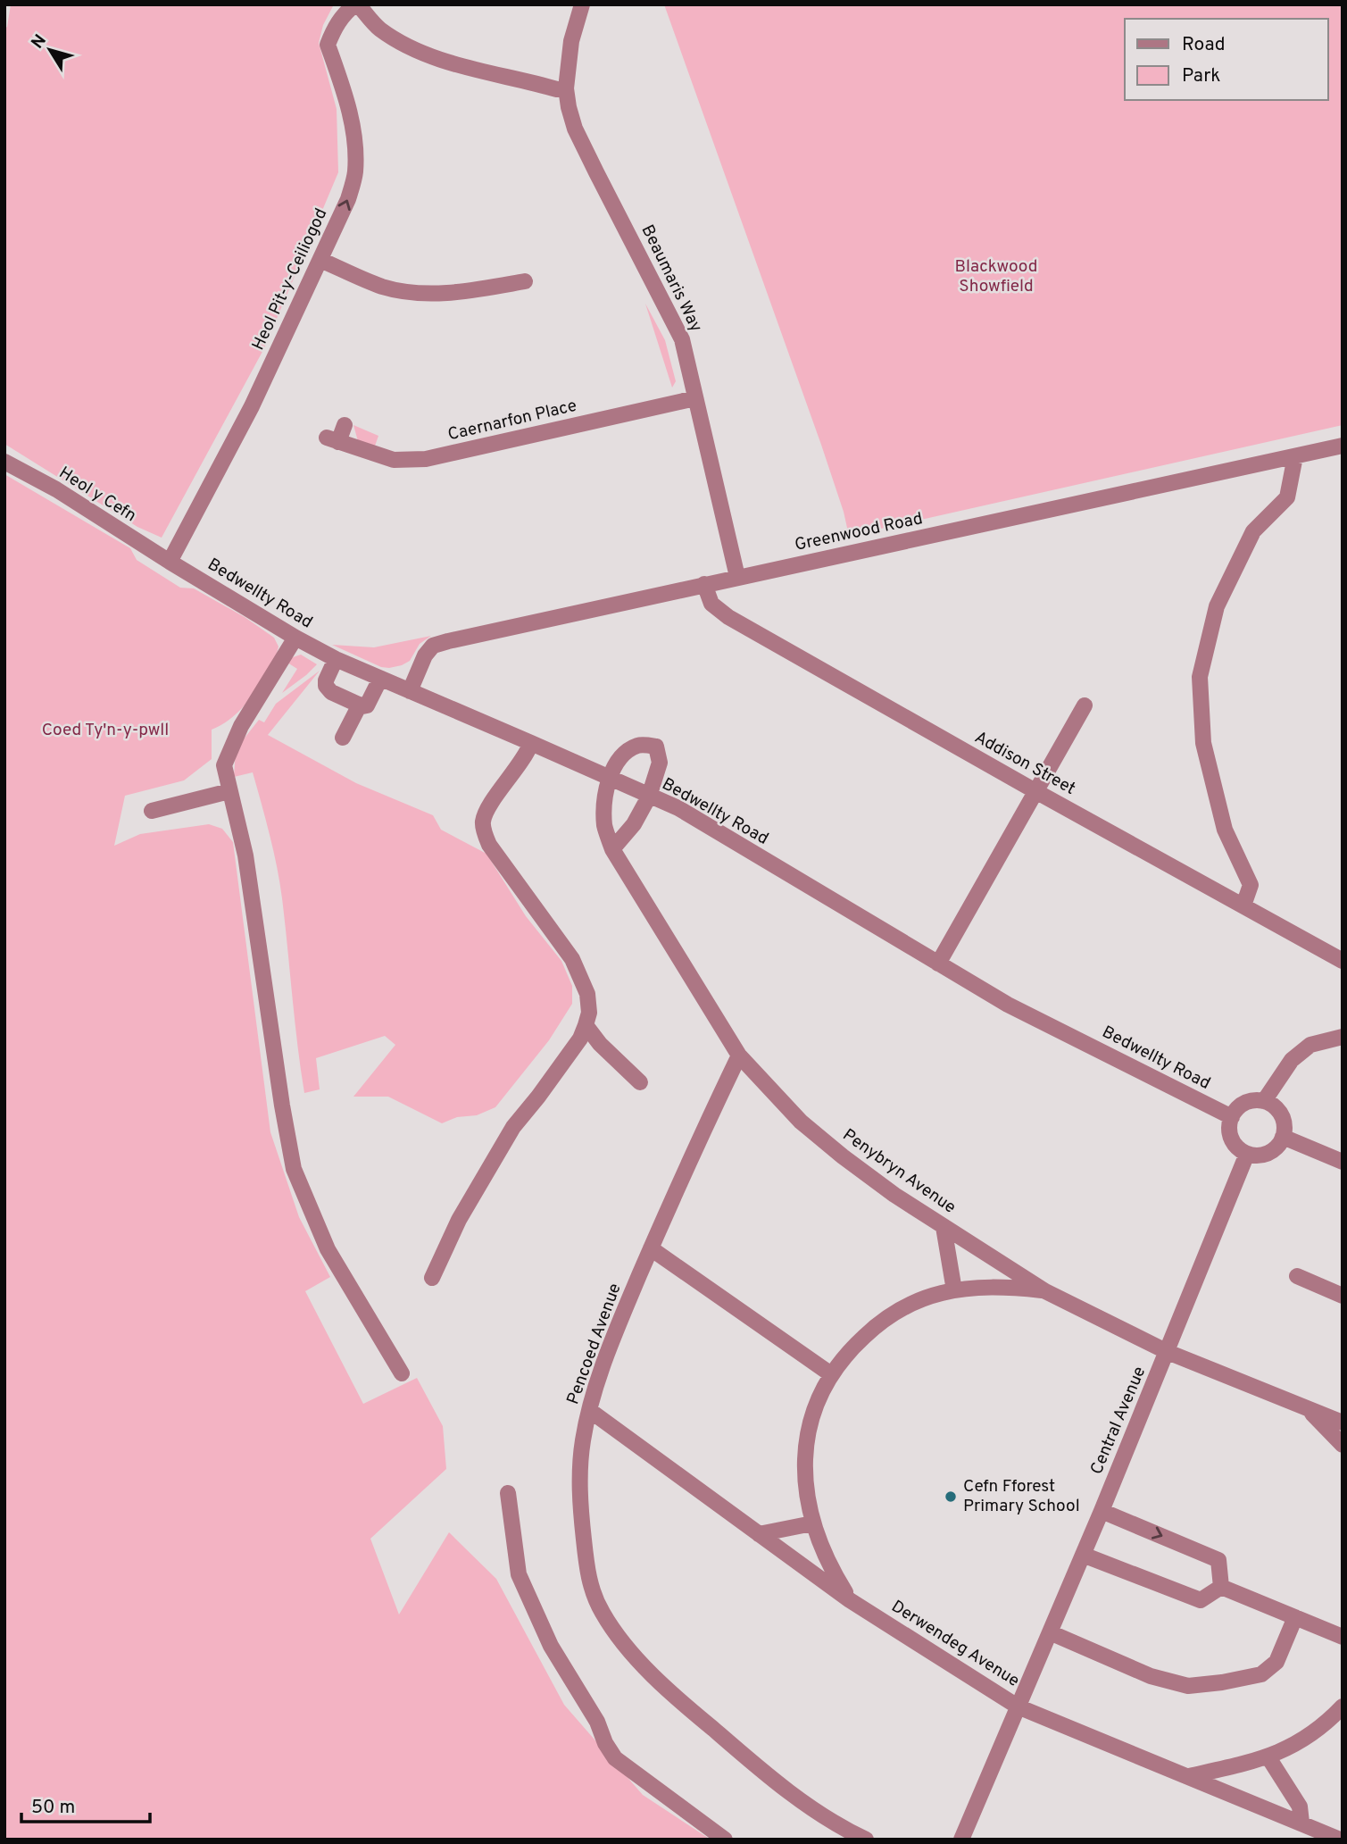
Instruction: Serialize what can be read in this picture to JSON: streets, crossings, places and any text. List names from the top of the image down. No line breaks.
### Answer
{"streets":{"street":["Beaumaris Way","Heol Pit-y-Ceiliogod","Caernarfon Place","Heol y Cefn","Greenwood Road","Bedwellty Road","Addison Street","Penybryn Avenue","Pencoed Avenue","Central Avenue","Derwendeg Avenue"]},"crossings":[["Beaumaris Way","Heol Pit-y-Ceiliogod"],["Beaumaris Way","Caernarfon Place"],["Beaumaris Way","Greenwood Road"],["Heol Pit-y-Ceiliogod","Heol y Cefn"],["Heol Pit-y-Ceiliogod","Bedwellty Road"],["Heol y Cefn","Bedwellty Road"],["Greenwood Road","Bedwellty Road"],["Greenwood Road","Addison Street"],["Bedwellty Road","Penybryn Avenue"],["Bedwellty Road","Central Avenue"],["Penybryn Avenue","Pencoed Avenue"],["Penybryn Avenue","Central Avenue"],["Pencoed Avenue","Derwendeg Avenue"],["Central Avenue","Derwendeg Avenue"]],"parks":["Blackwood Showfield","Coed Ty'n-y-pwll"],"places":["Cefn Fforest Primary School"],"legend":["Road","Park"],"scale_bar":"50 m","north":"top left"}
